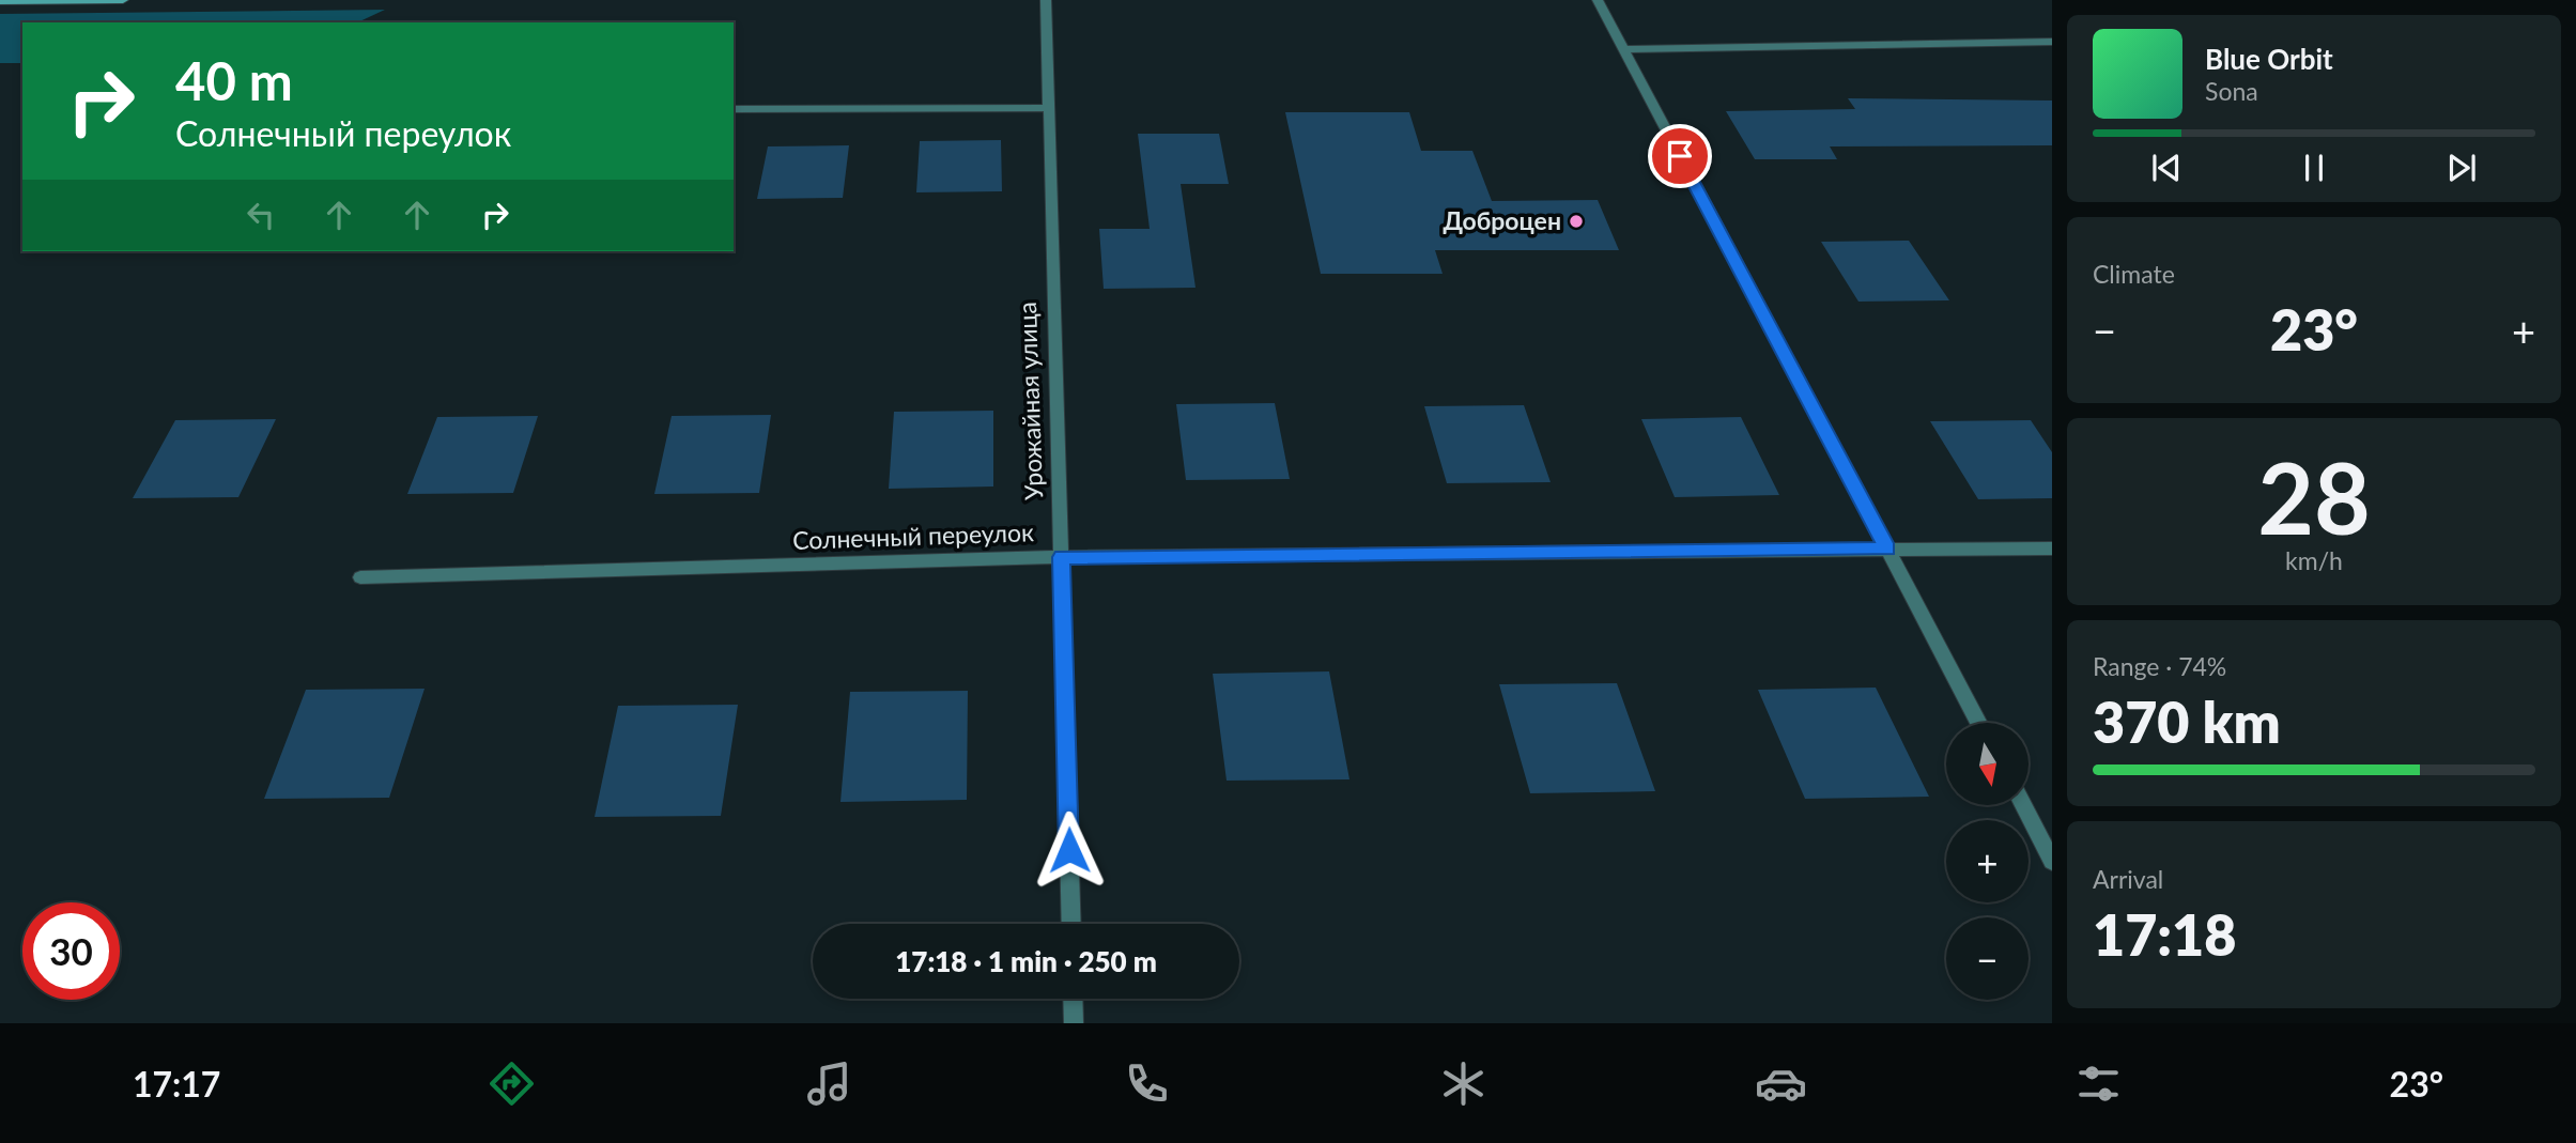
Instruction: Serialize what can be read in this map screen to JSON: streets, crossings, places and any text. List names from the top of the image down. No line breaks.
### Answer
{"streets":{"street":["Урожайная улица","Солнечный переулок"]},"crossings":[["Урожайная улица","Солнечный переулок"]],"places":["Доброцен"],"north":"bottom","page":{"turn":["40 m","Солнечный переулок"],"song":["Blue Orbit","Sona"],"tile":["Climate",["28","km/h"],["Range · 74%","370 km"],["Arrival","17:18"]],"heat":["−","23°","+"],"map_buttons":["+","−"],"limit":"30","trip":"17:18 · 1 min · 250 m","tabs":["17:17","23°"]}}
